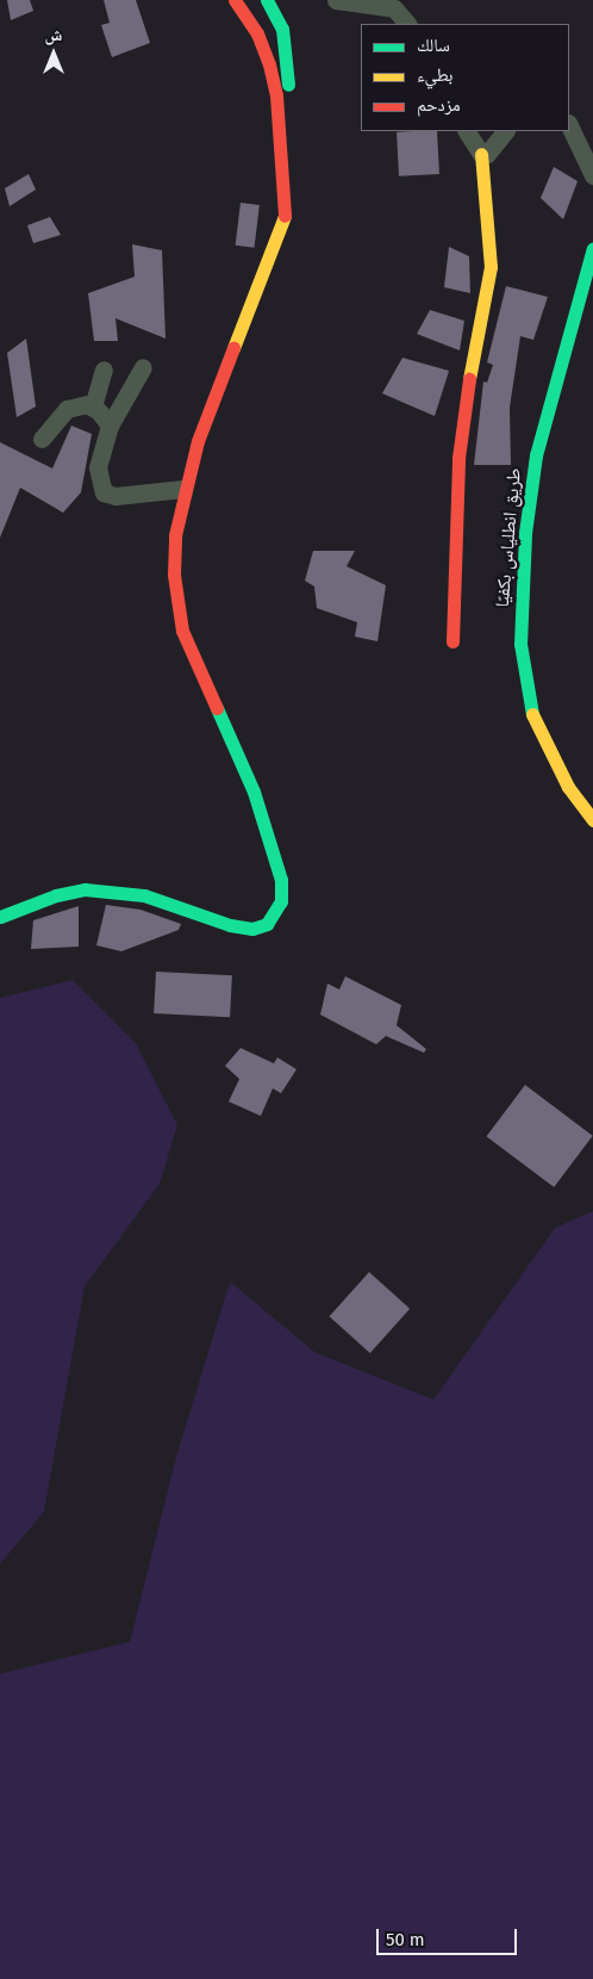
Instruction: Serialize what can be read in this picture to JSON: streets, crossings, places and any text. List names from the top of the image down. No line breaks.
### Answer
{"streets":{"main road":["طريق انطلياس بكفيّا"]},"legend":["سالك","بطيء","مزدحم"],"scale_bar":"50 m","north":"top"}
